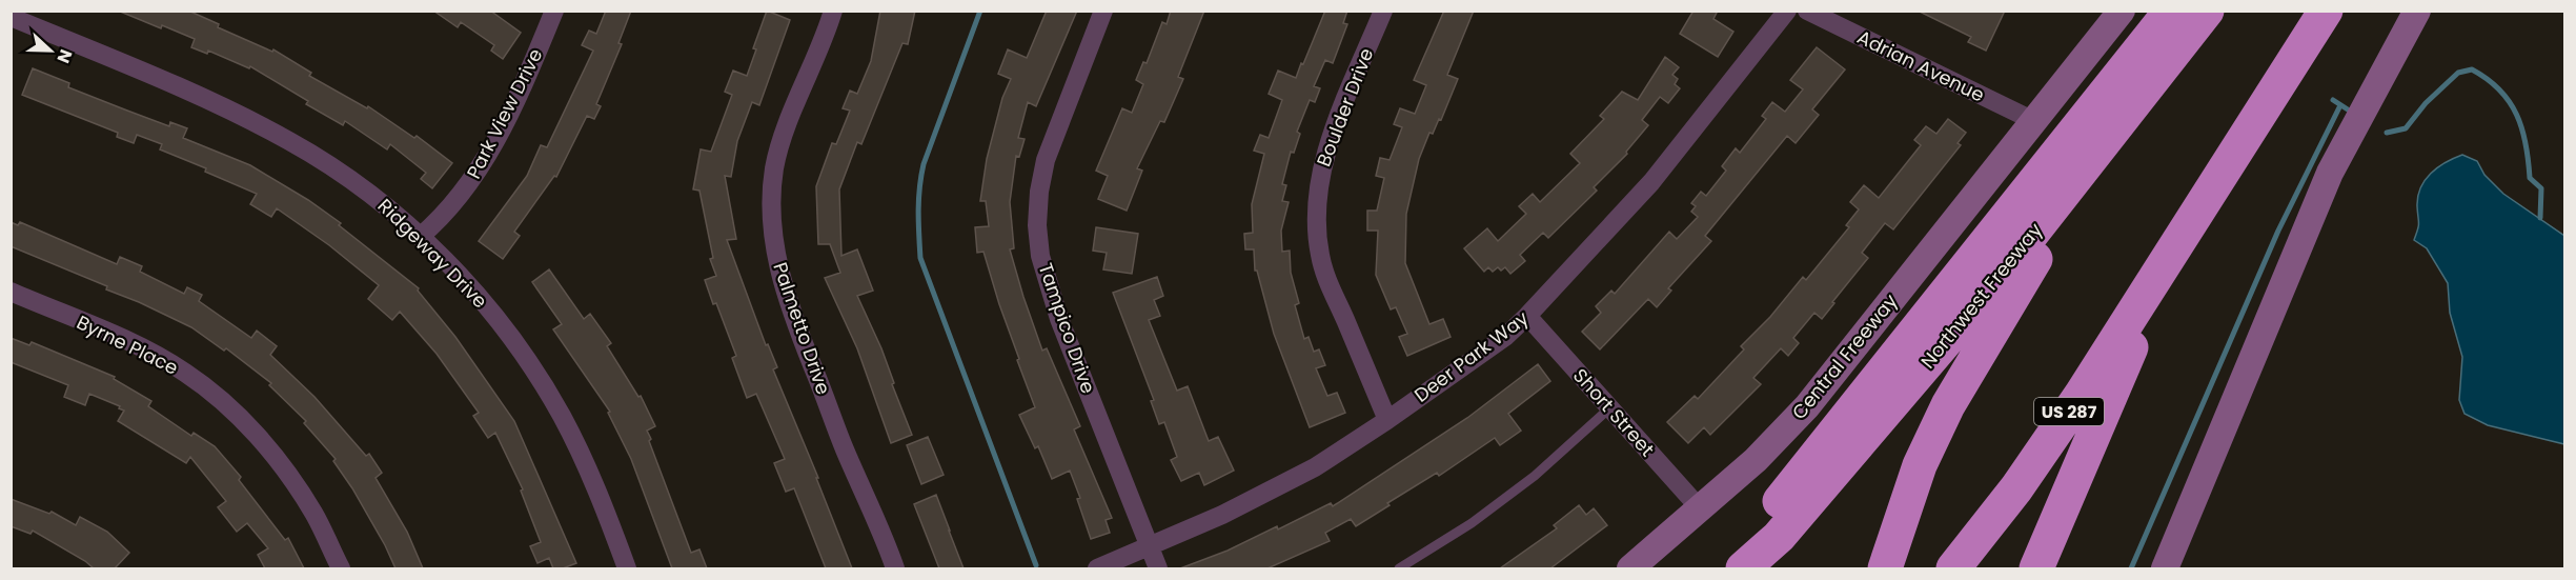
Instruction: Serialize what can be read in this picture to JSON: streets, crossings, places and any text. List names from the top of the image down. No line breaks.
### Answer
{"streets":{"highway":["Northwest Freeway","US 287"],"main road":["Central Freeway"],"street":["Adrian Avenue","Boulder Drive","Park View Drive","Ridgeway Drive","Palmetto Drive","Tampico Drive","Byrne Place","Deer Park Way","Short Street"]},"crossings":[["Adrian Avenue","Central Freeway"],["Boulder Drive","Deer Park Way"],["Park View Drive","Ridgeway Drive"],["Tampico Drive","Deer Park Way"],["Deer Park Way","Short Street"],["Central Freeway","Short Street"]],"north":"right"}
